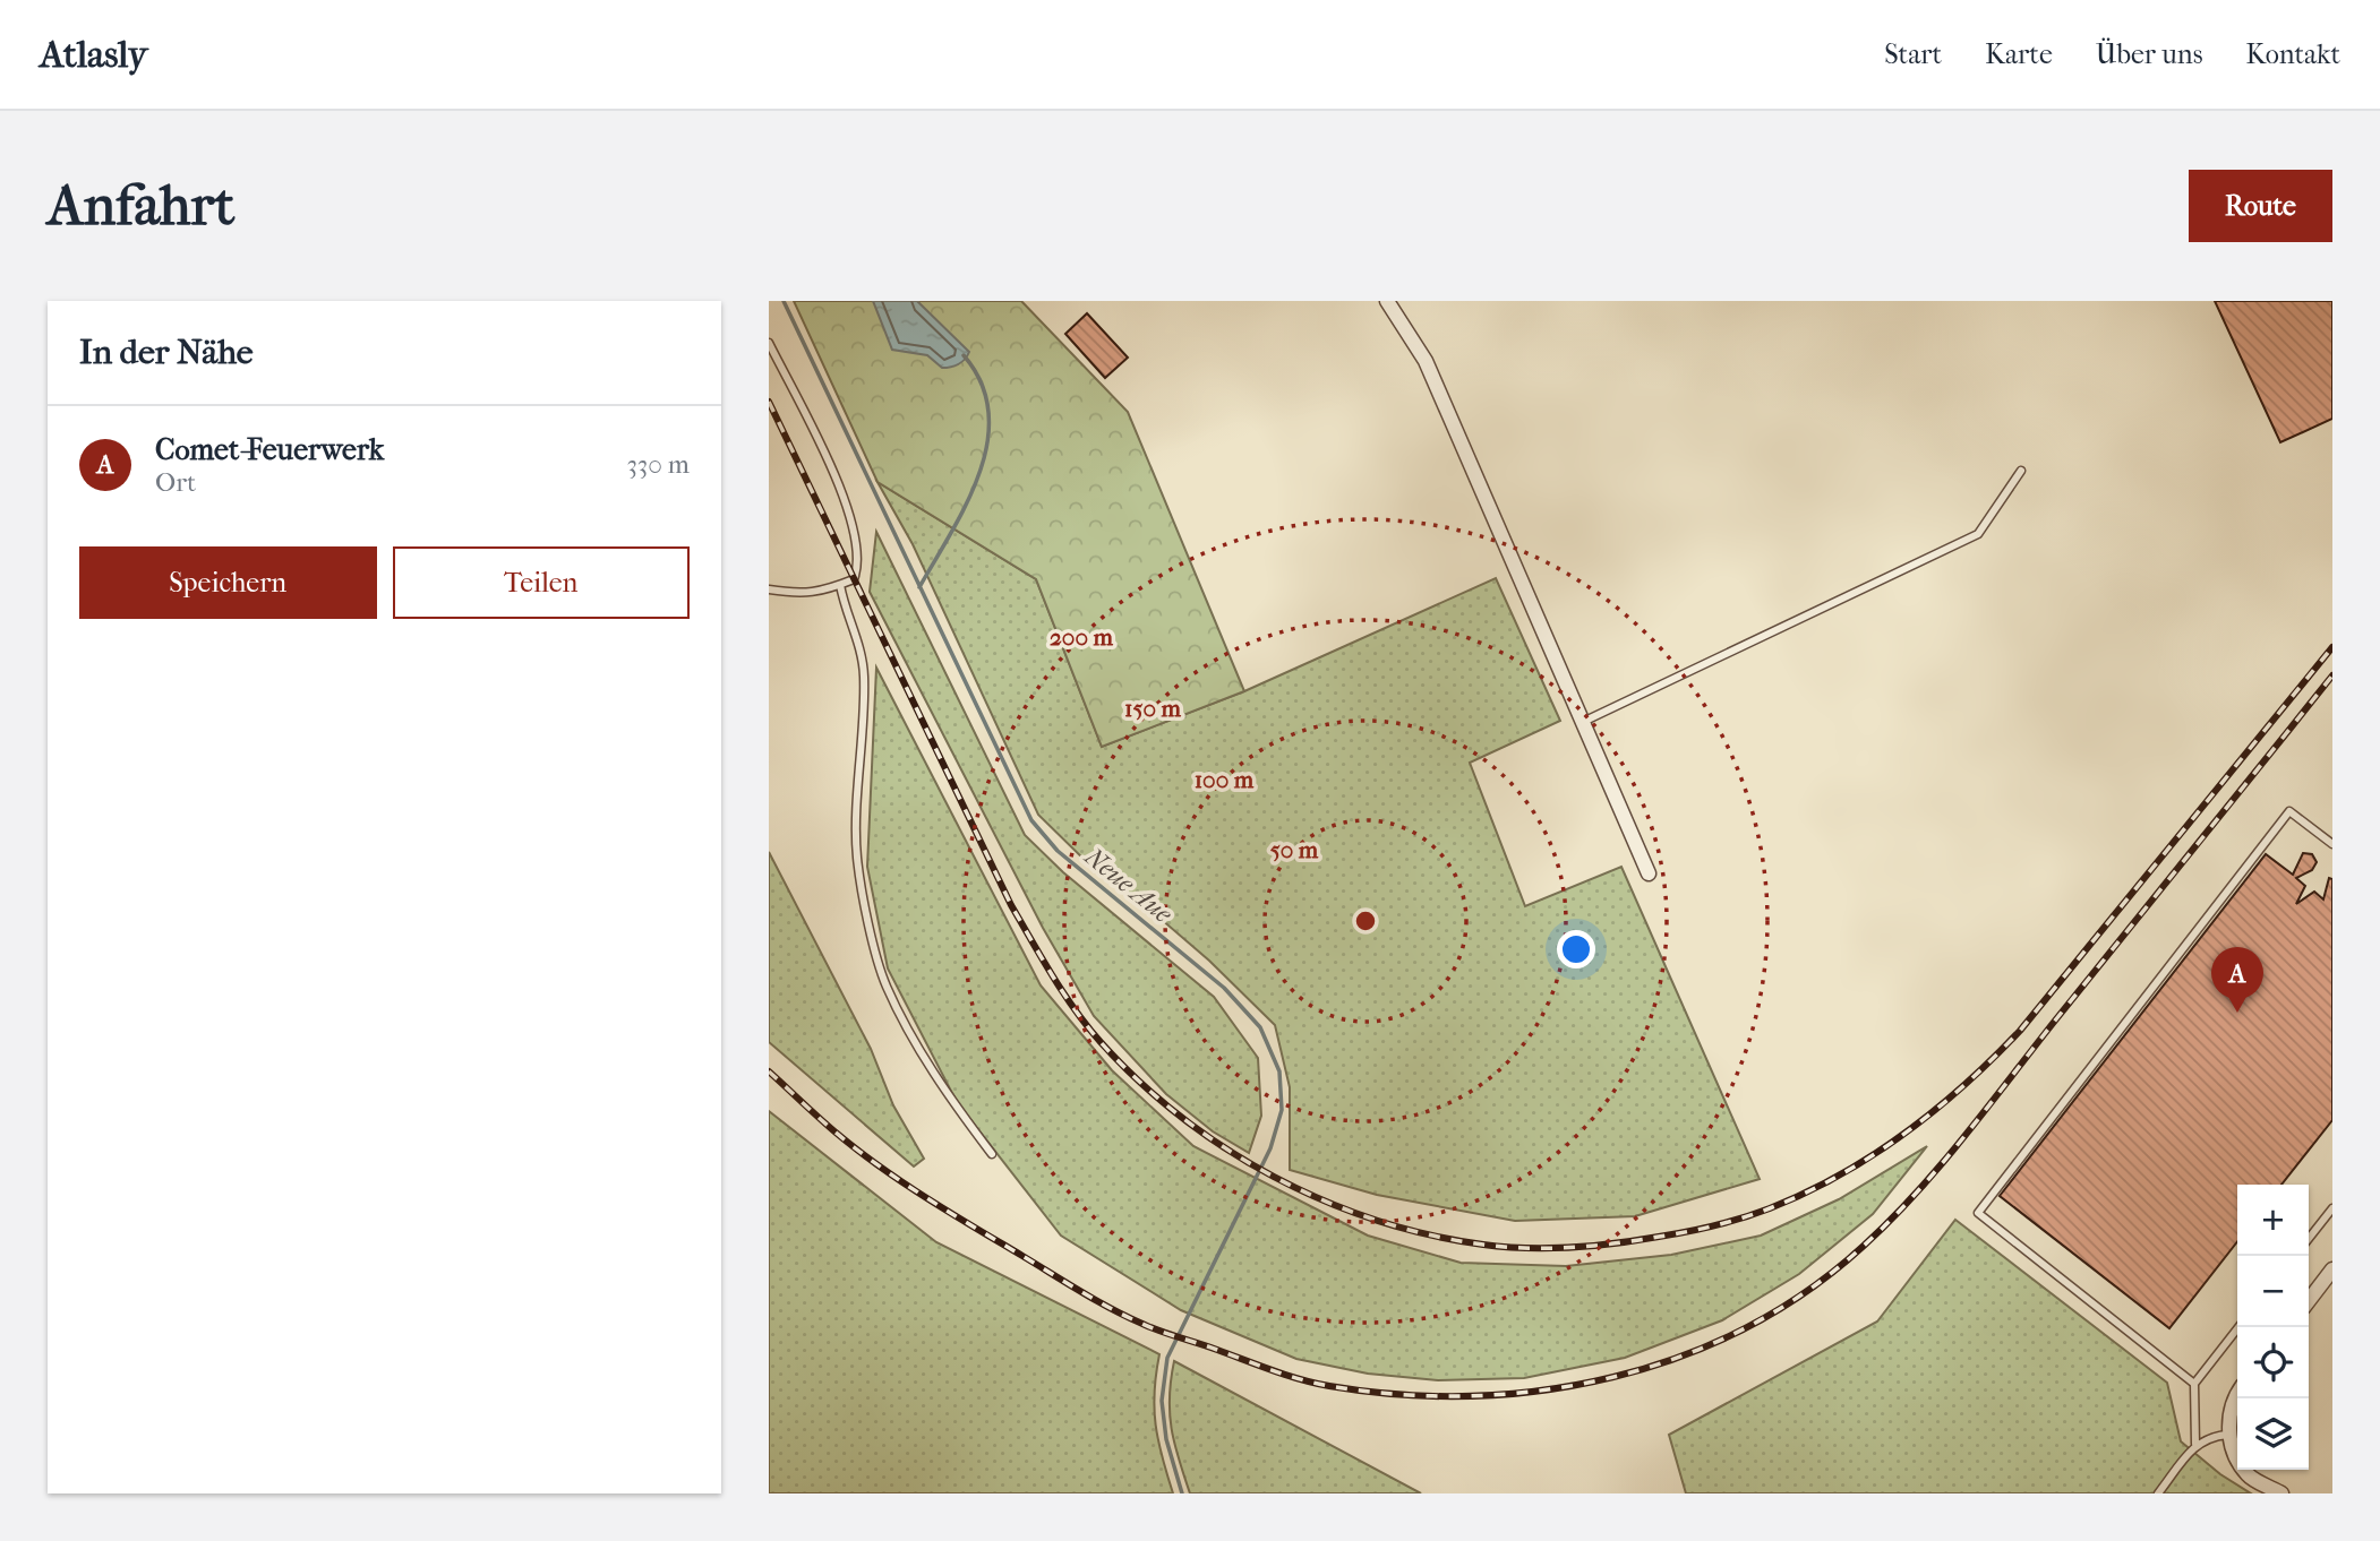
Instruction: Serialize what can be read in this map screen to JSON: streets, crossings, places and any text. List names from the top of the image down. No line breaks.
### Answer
{"water":["Neue Aue"],"page":{"header":"Atlasly","nav":["Start","Karte","Über uns","Kontakt"],"buttons":["Route",["Speichern","Teilen"]],"title":"Anfahrt","heading":"In der Nähe","list":[{"mark":"A","name":"Comet-Feuerwerk","note":"Ort","value":"330 m"}],"pins":"A","map_buttons":["+","−"]},"rings":["200 m","150 m","100 m","50 m"]}
